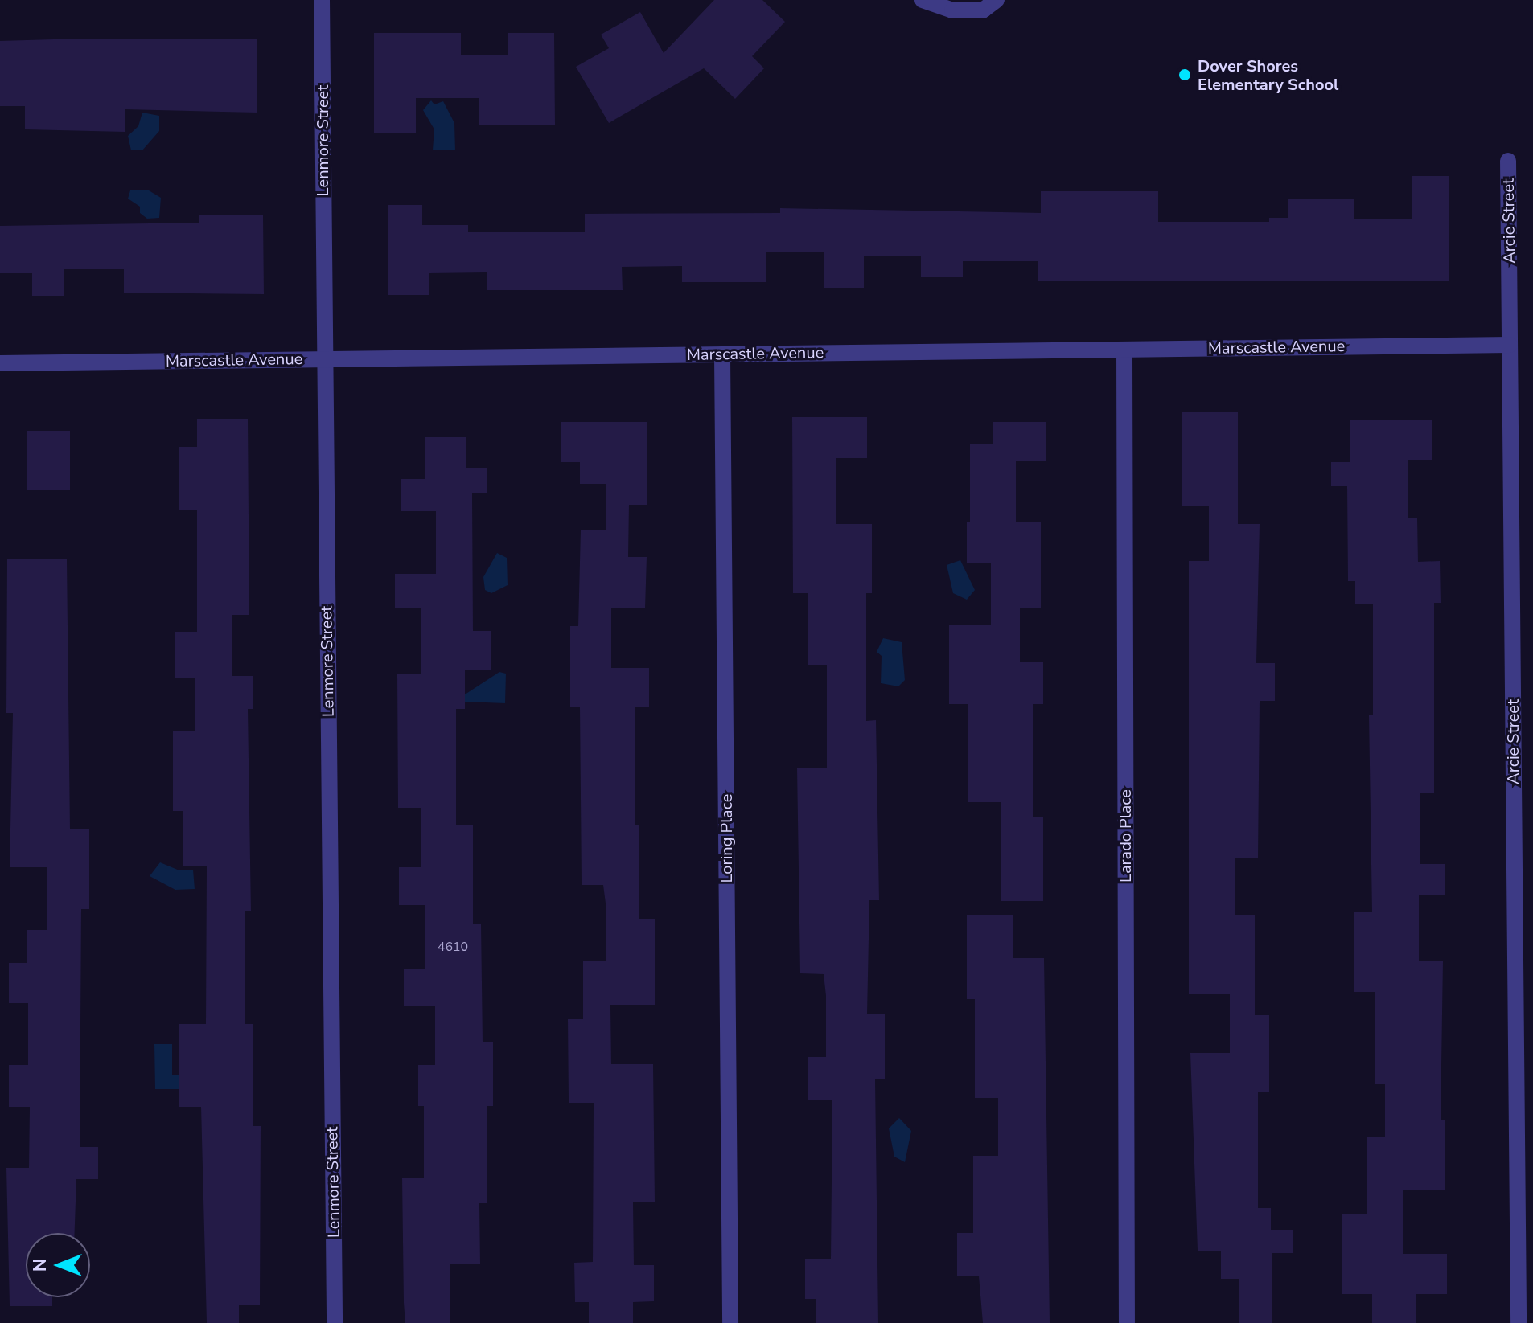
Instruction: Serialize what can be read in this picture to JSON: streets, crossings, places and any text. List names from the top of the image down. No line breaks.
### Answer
{"streets":{"street":["Lenmore Street","Arcie Street","Marscastle Avenue","Larado Place","Loring Place"]},"crossings":[["Lenmore Street","Marscastle Avenue"],["Arcie Street","Marscastle Avenue"],["Marscastle Avenue","Larado Place"],["Marscastle Avenue","Loring Place"]],"places":["Dover Shores Elementary School"],"house_numbers":["4610"],"north":"left"}
